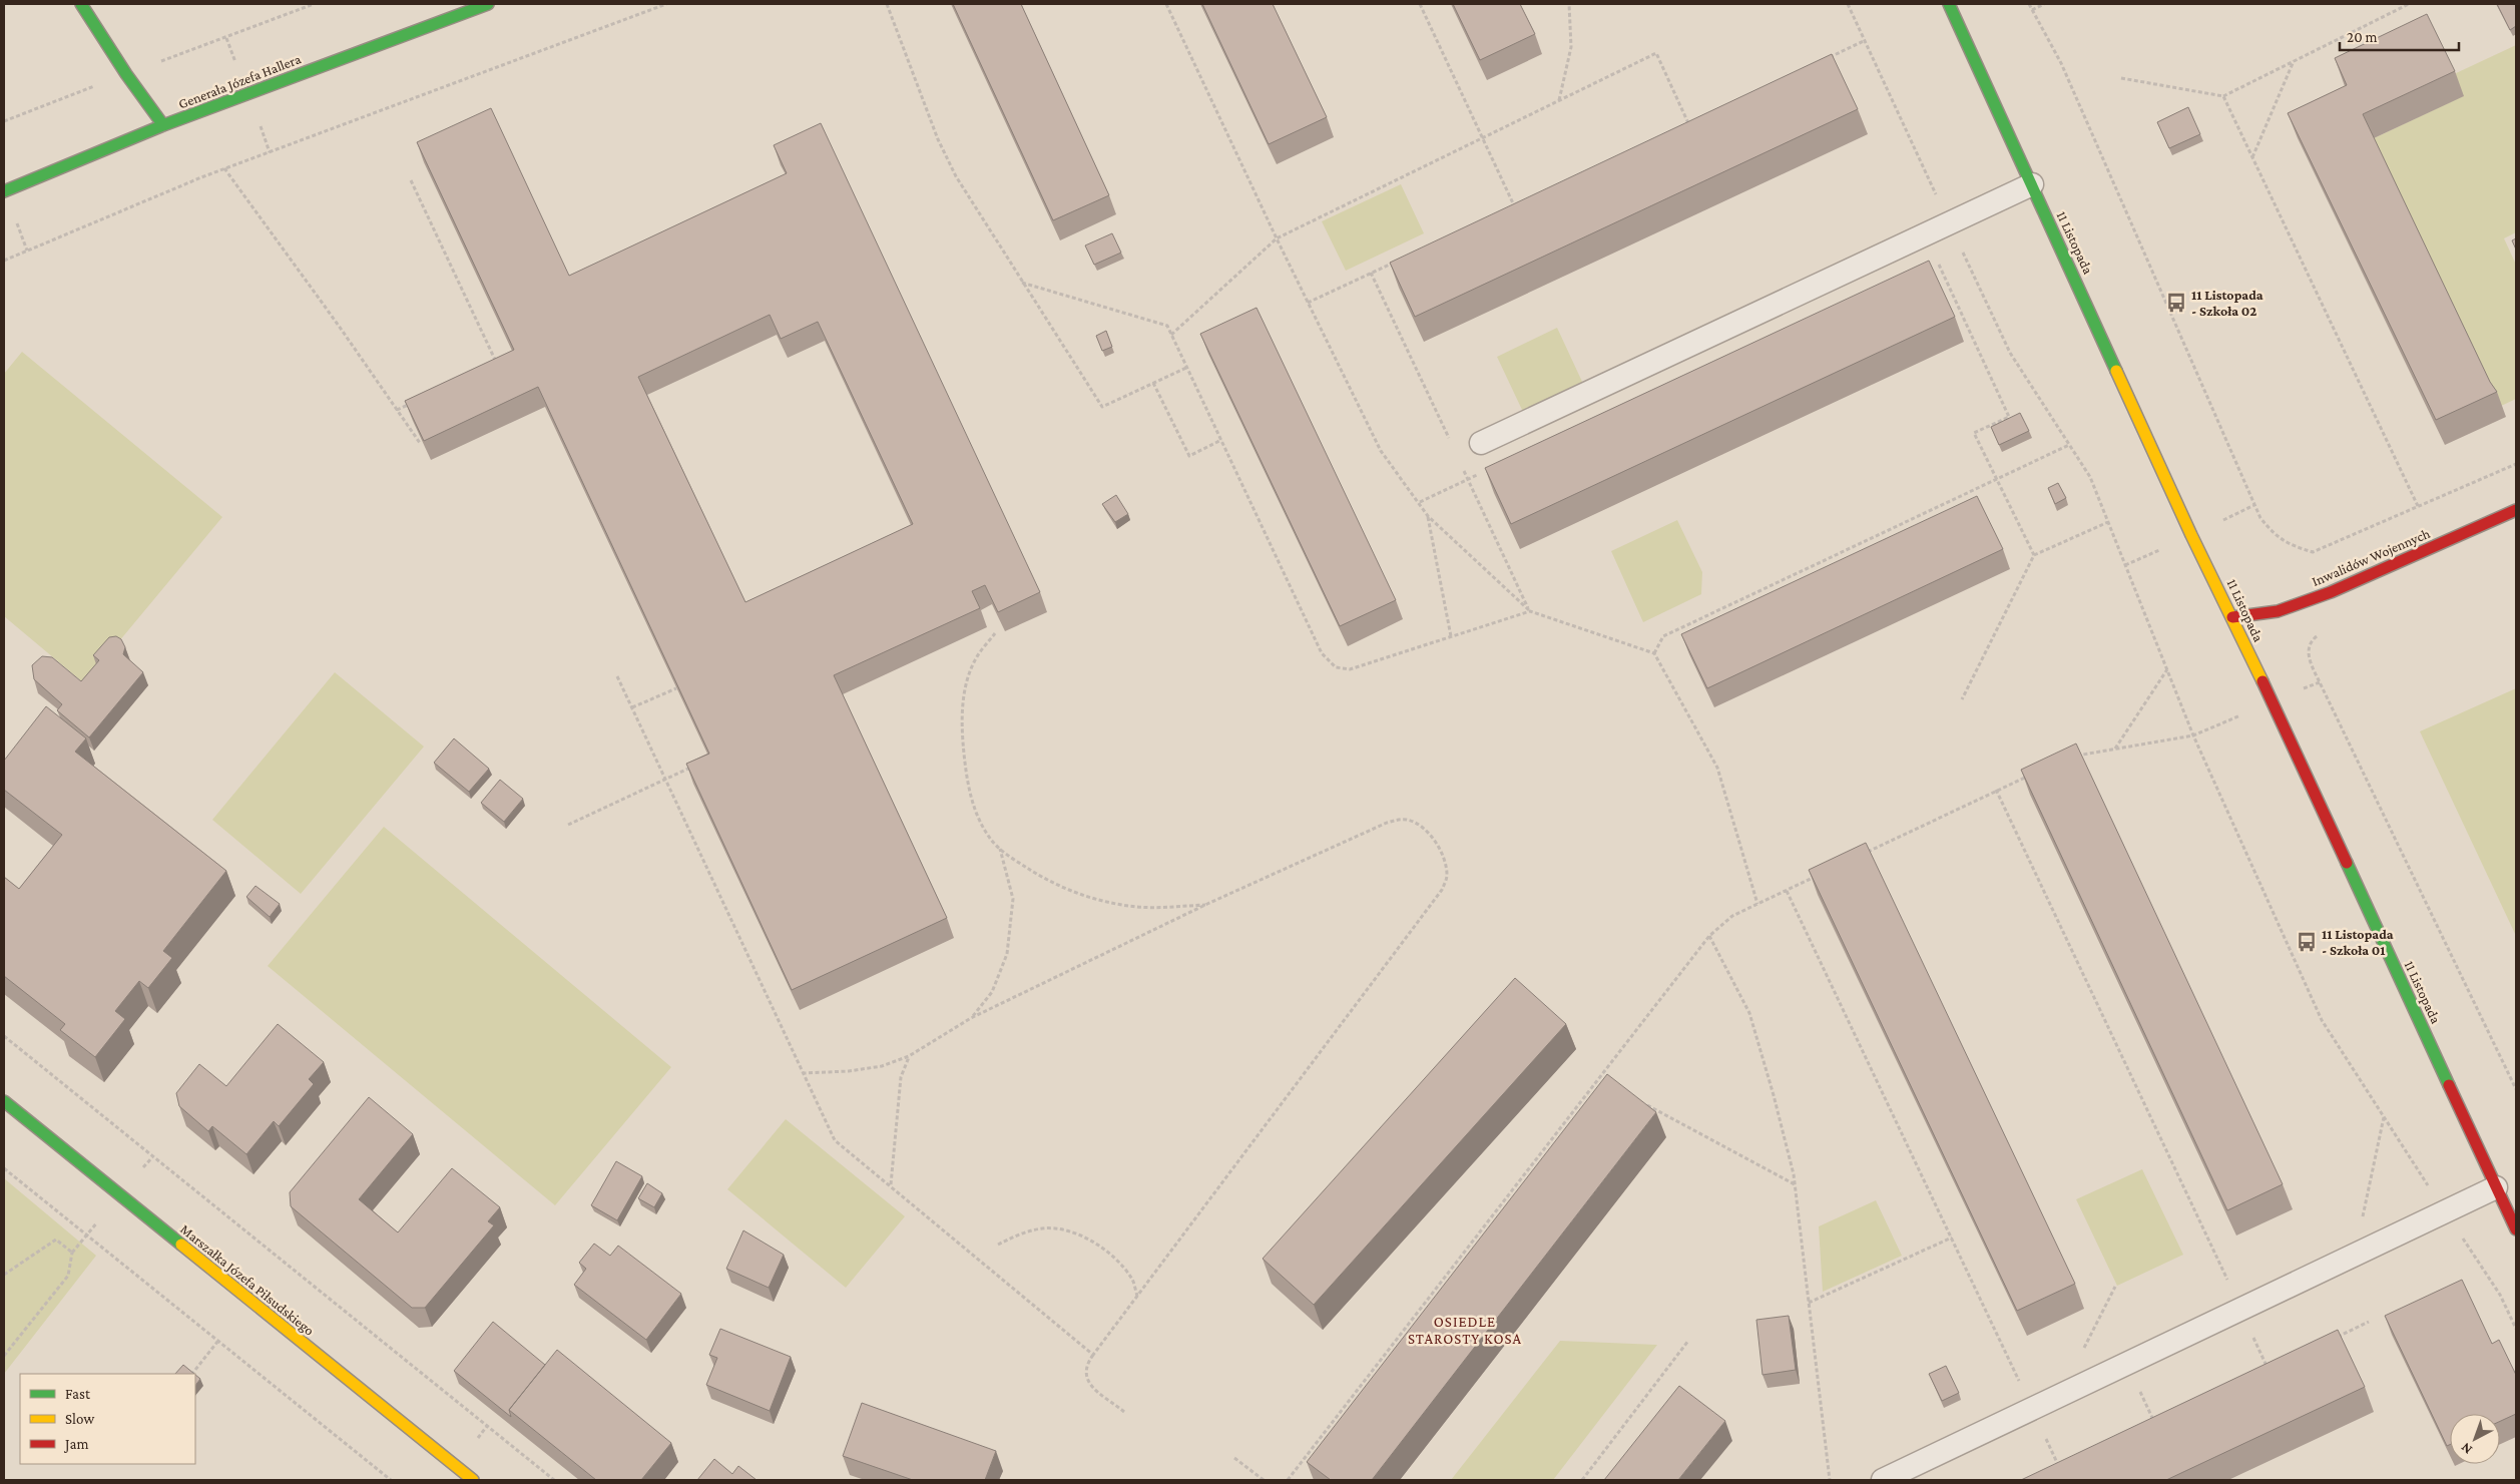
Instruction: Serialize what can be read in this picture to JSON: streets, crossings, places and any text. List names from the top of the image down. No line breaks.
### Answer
{"streets":{"street":["Generała Józefa Hallera","11 Listopada","Inwalidów Wojennych","Marszałka Józefa Piłsudskiego"]},"crossings":[["11 Listopada","Inwalidów Wojennych"]],"districts":["OSIEDLE STAROSTY KOSA"],"places":{"bus stop":["11 Listopada - Szkoła 02","11 Listopada - Szkoła 01"]},"legend":["Fast","Slow","Jam"],"scale_bar":"20 m","north":"bottom left"}
